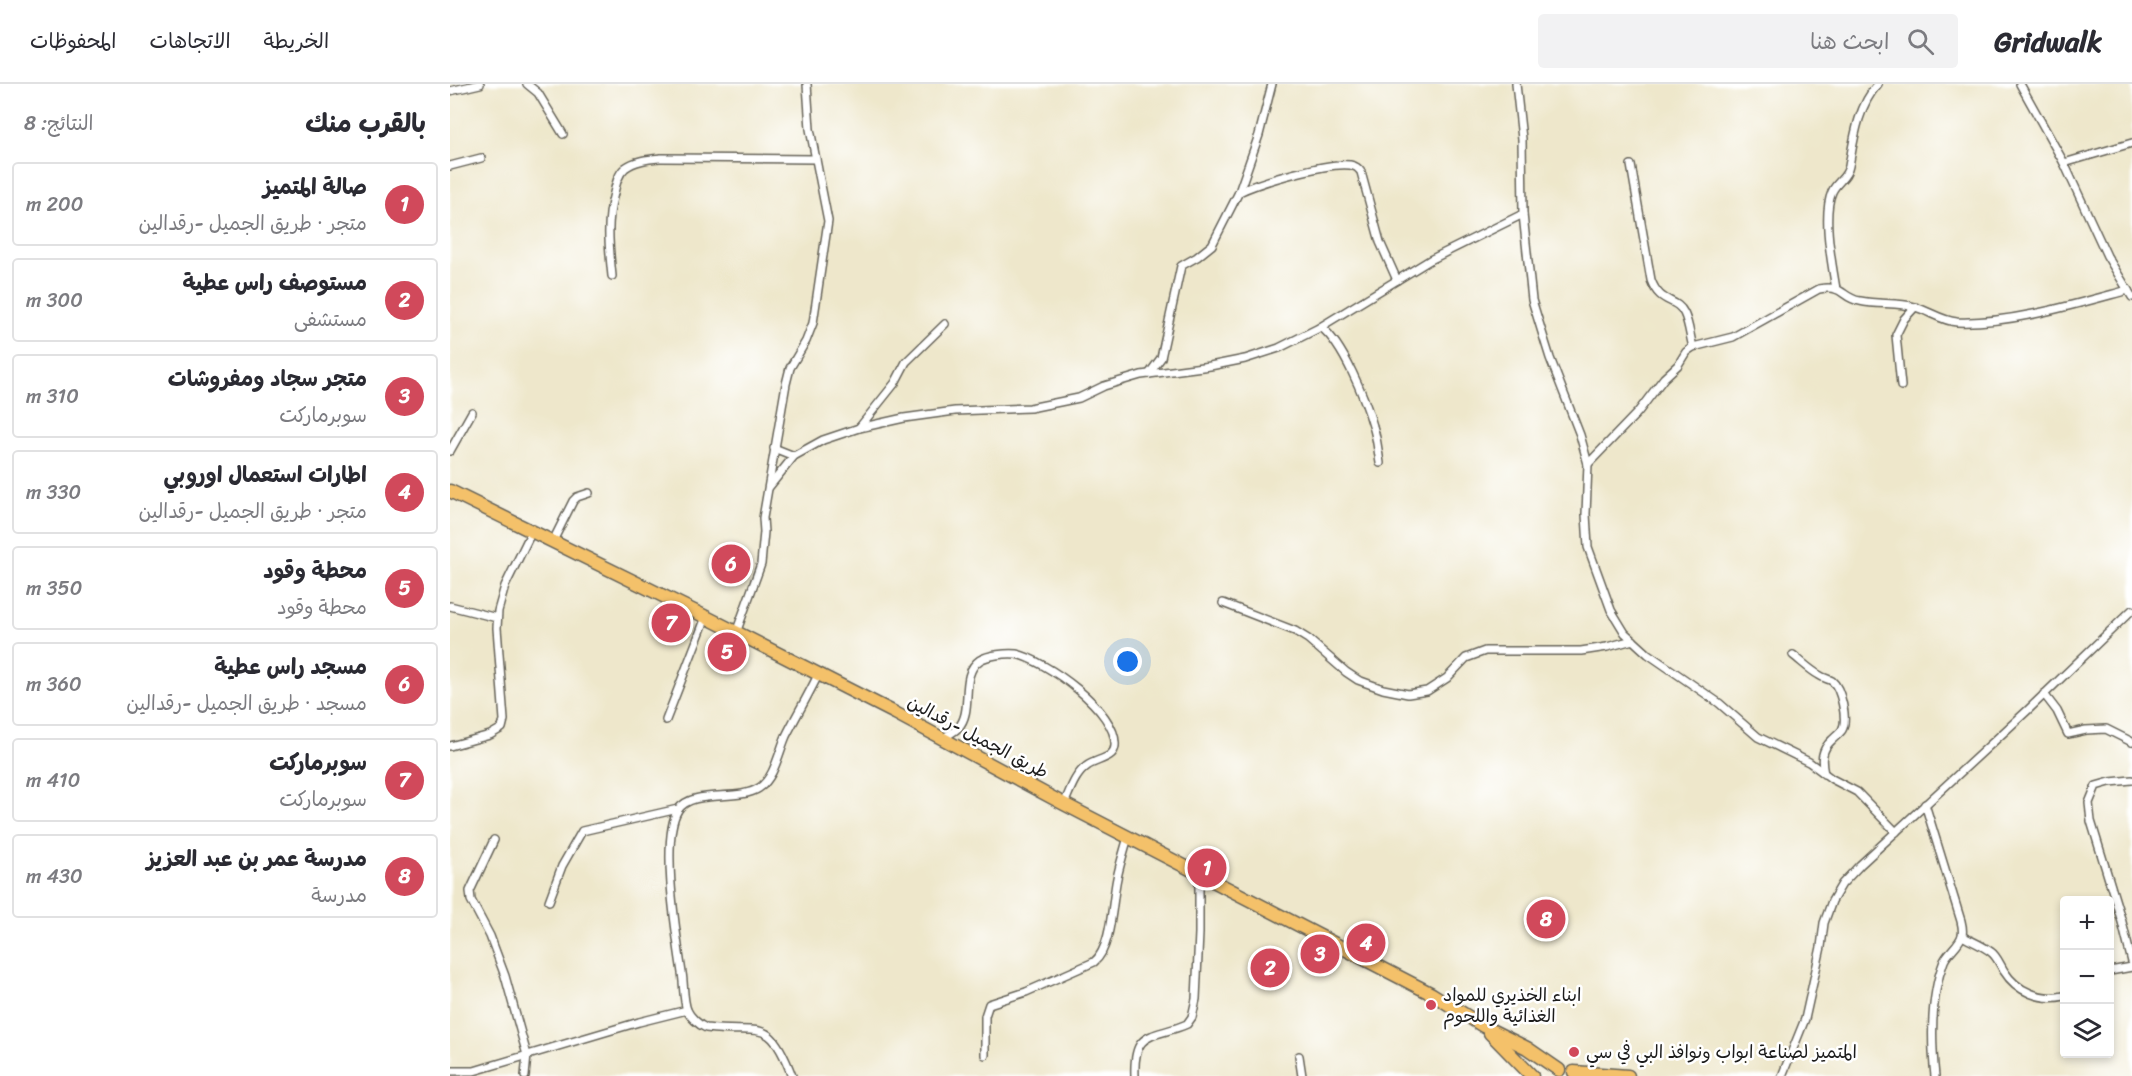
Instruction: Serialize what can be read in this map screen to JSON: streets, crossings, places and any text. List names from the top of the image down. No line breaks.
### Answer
{"streets":{"main road":["طريق الجميل -رقدالين"]},"places":["ابناء الخذيري للمواد الغذائية واللحوم","المتميز لصناعة ابواب ونوافذ البي في سي"],"page":{"header":"Gridwalk","search":"ابحث هنا","nav":["الخريطة","الاتجاهات","المحفوظات"],"heading":["بالقرب منك","النتائج: 8"],"list":[{"mark":"1","name":"صالة المتميز","note":"متجر · طريق الجميل -رقدالين","value":"200 m"},{"mark":"2","name":"مستوصف راس عطية","note":"مستشفى","value":"300 m"},{"mark":"3","name":"متجر سجاد ومفروشات","note":"سوبرماركت","value":"310 m"},{"mark":"4","name":"اطارات استعمال اوروبي","note":"متجر · طريق الجميل -رقدالين","value":"330 m"},{"mark":"5","name":"محطة وقود","note":"محطة وقود","value":"350 m"},{"mark":"6","name":"مسجد راس عطية","note":"مسجد · طريق الجميل -رقدالين","value":"360 m"},{"mark":"7","name":"سوبرماركت","note":"سوبرماركت","value":"410 m"},{"mark":"8","name":"مدرسة عمر بن عبد العزيز","note":"مدرسة","value":"430 m"}],"pins":["6","7","5","1","8","4","3","2"],"map_buttons":["+","−"]}}
